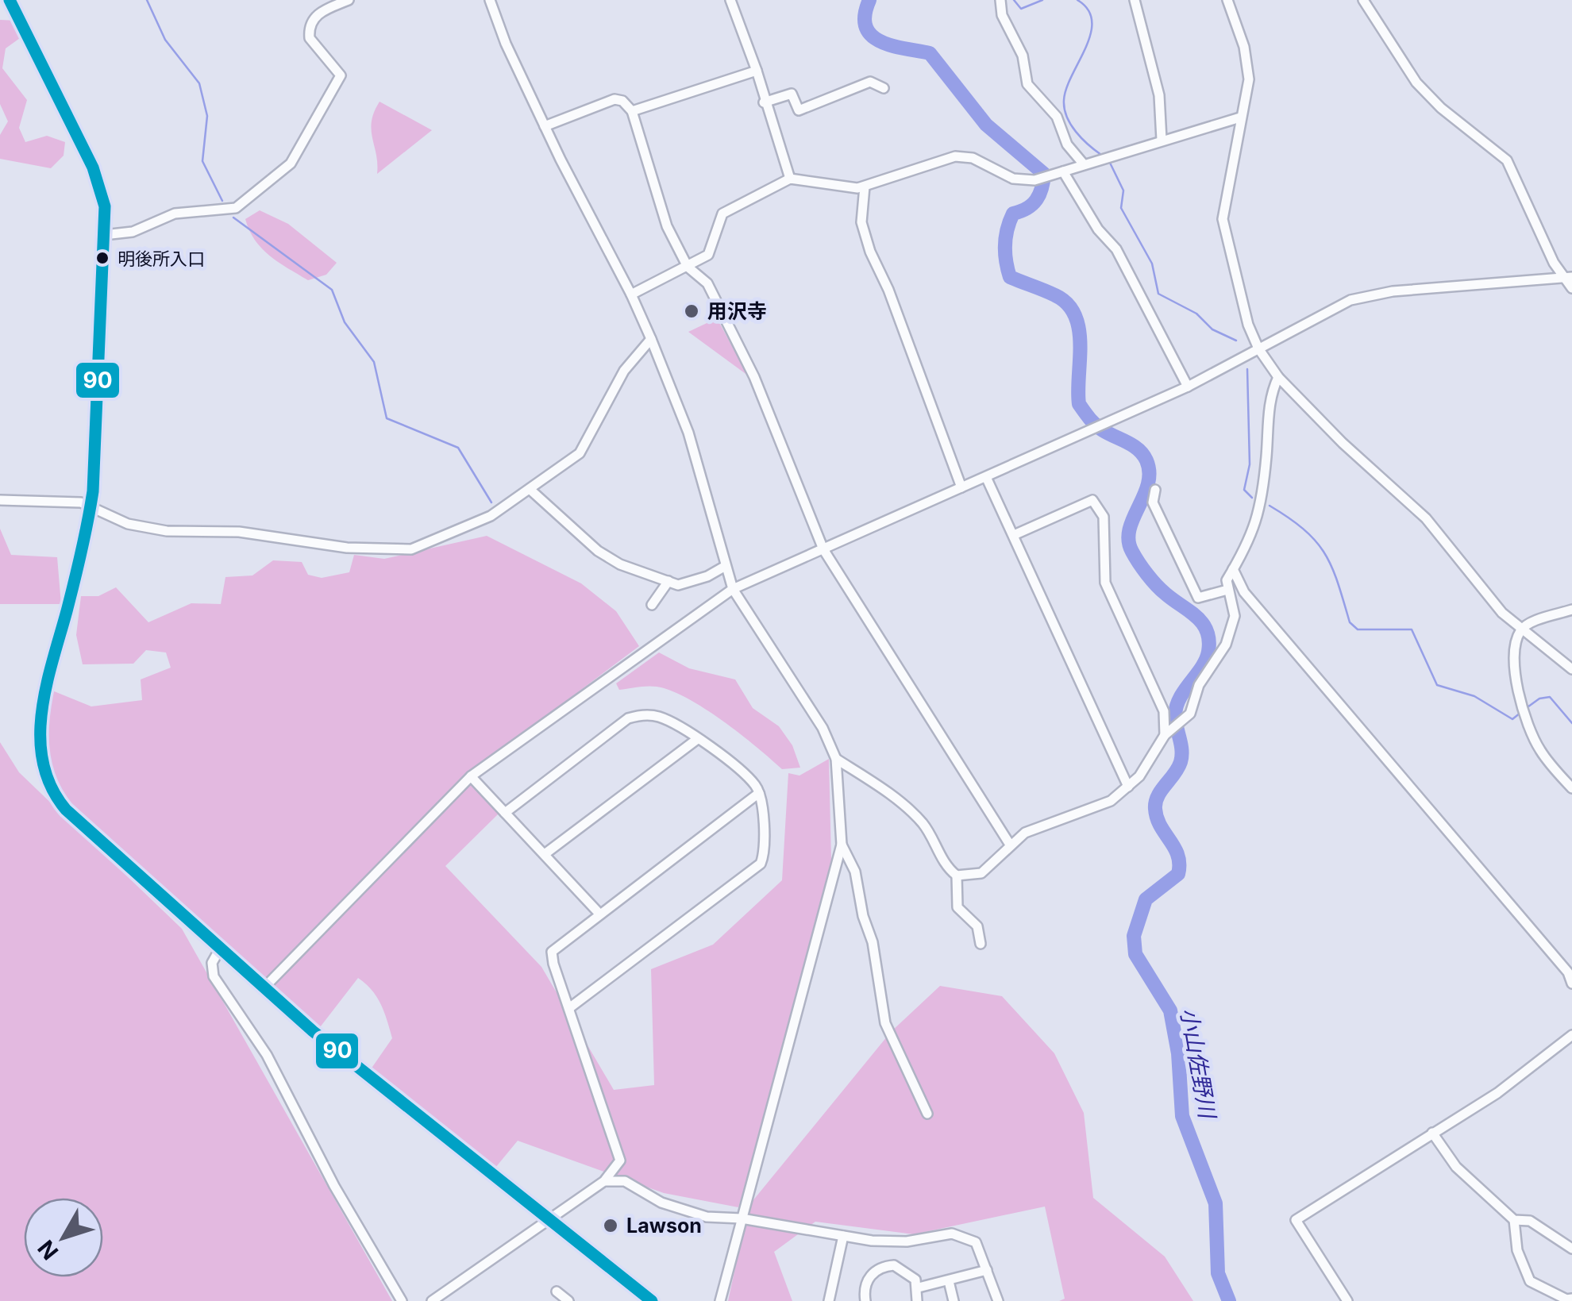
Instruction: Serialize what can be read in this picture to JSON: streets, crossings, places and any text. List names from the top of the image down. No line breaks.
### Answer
{"water":["小山佐野川"],"places":["明後所入口","用沢寺","Lawson"],"lines":["transit line 90"],"north":"bottom left"}
